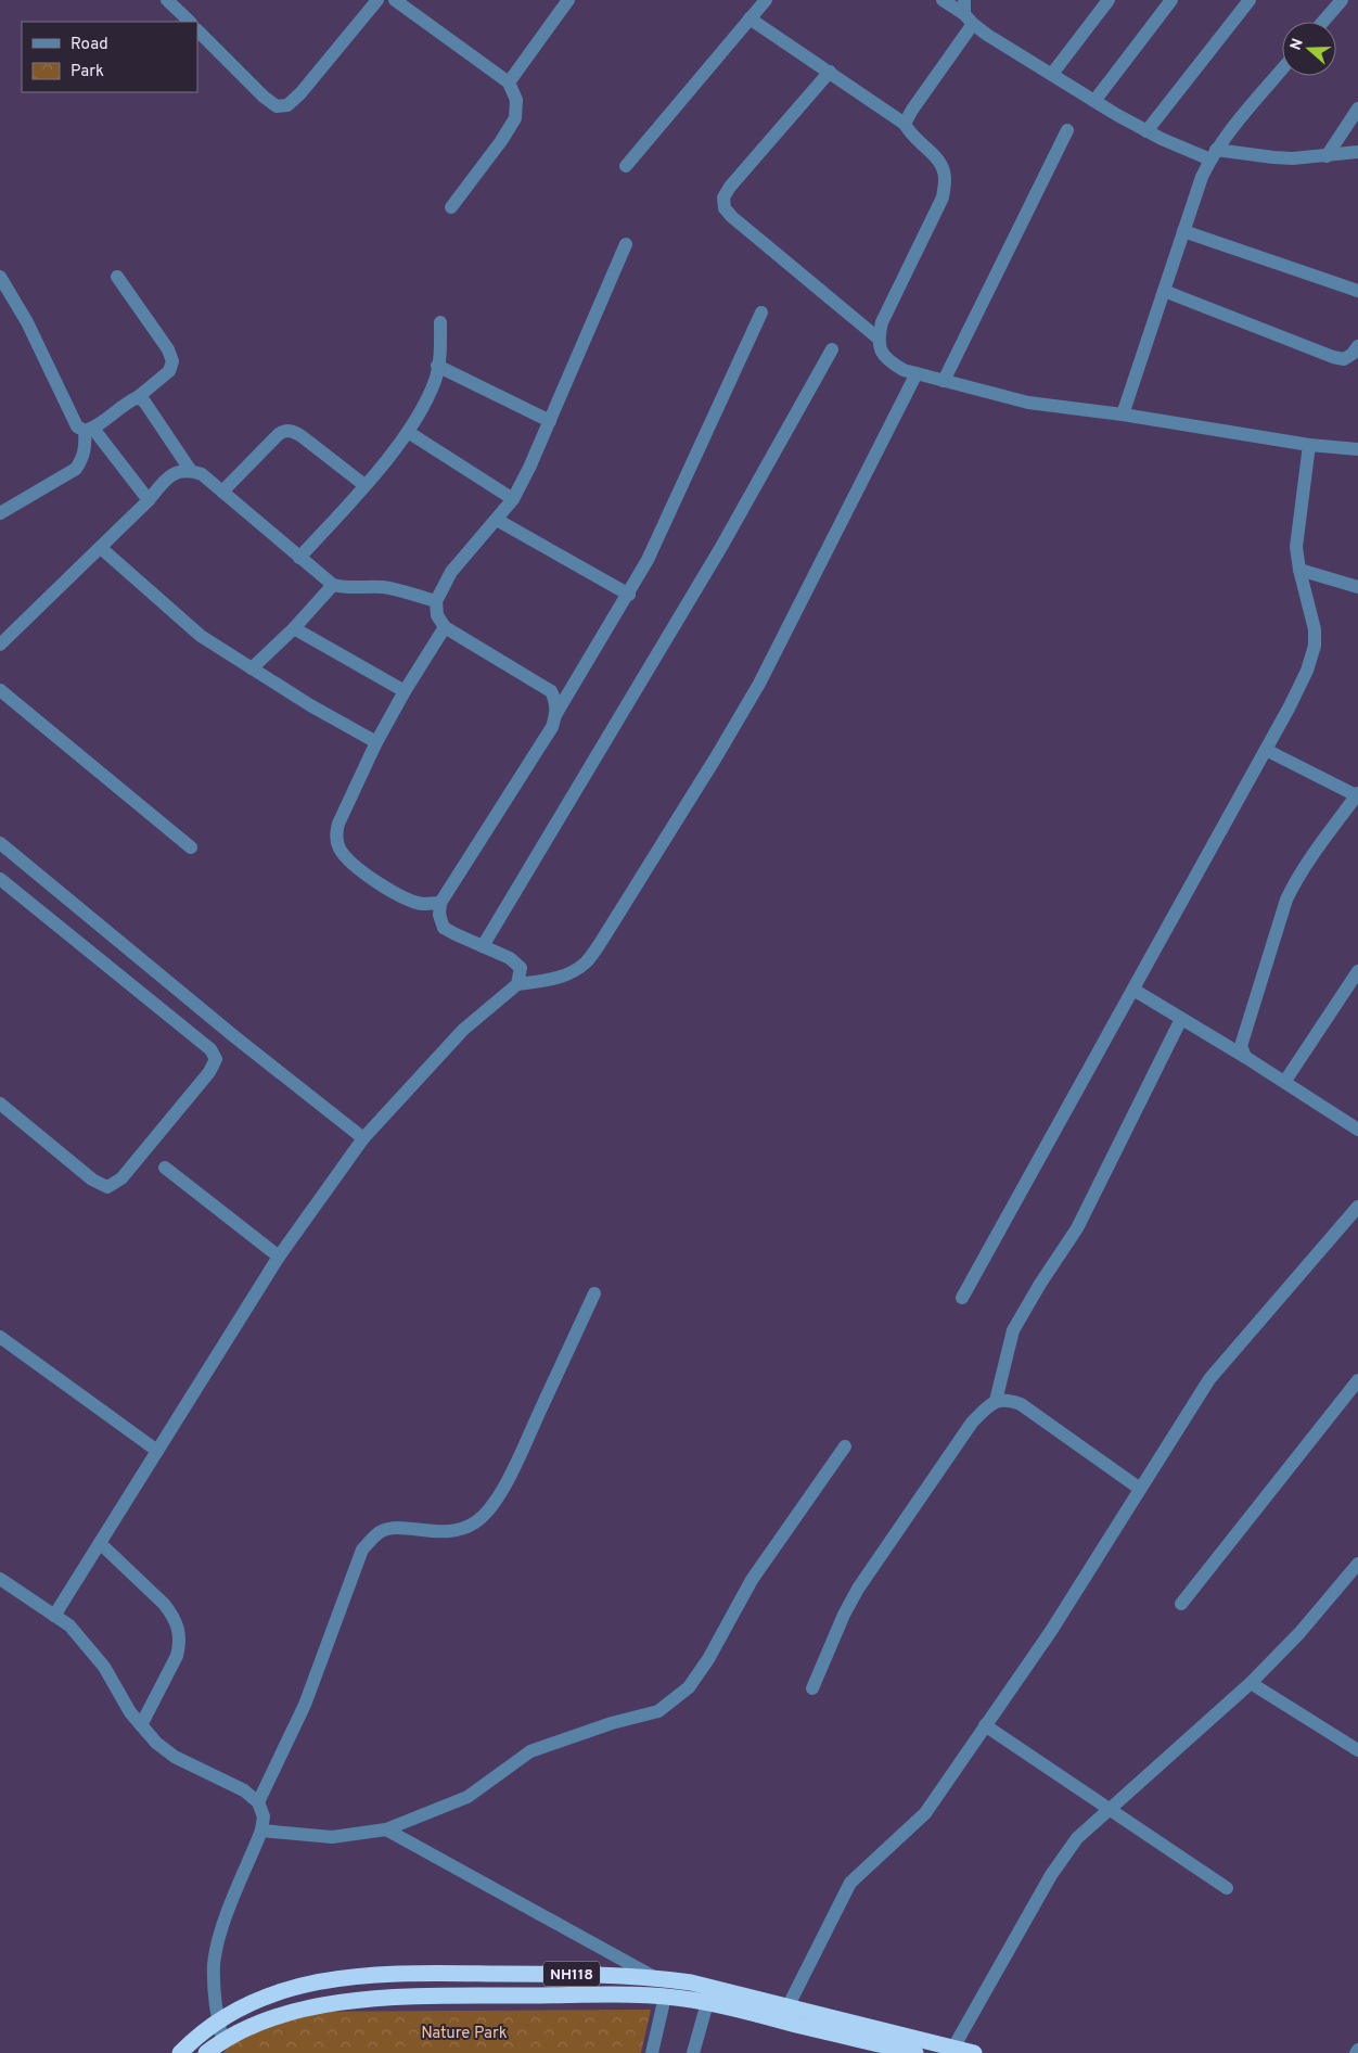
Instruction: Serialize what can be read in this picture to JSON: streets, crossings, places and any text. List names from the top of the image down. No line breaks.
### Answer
{"streets":{"highway":["NH118"]},"parks":["Nature Park"],"legend":["Road","Park"],"north":"left"}
